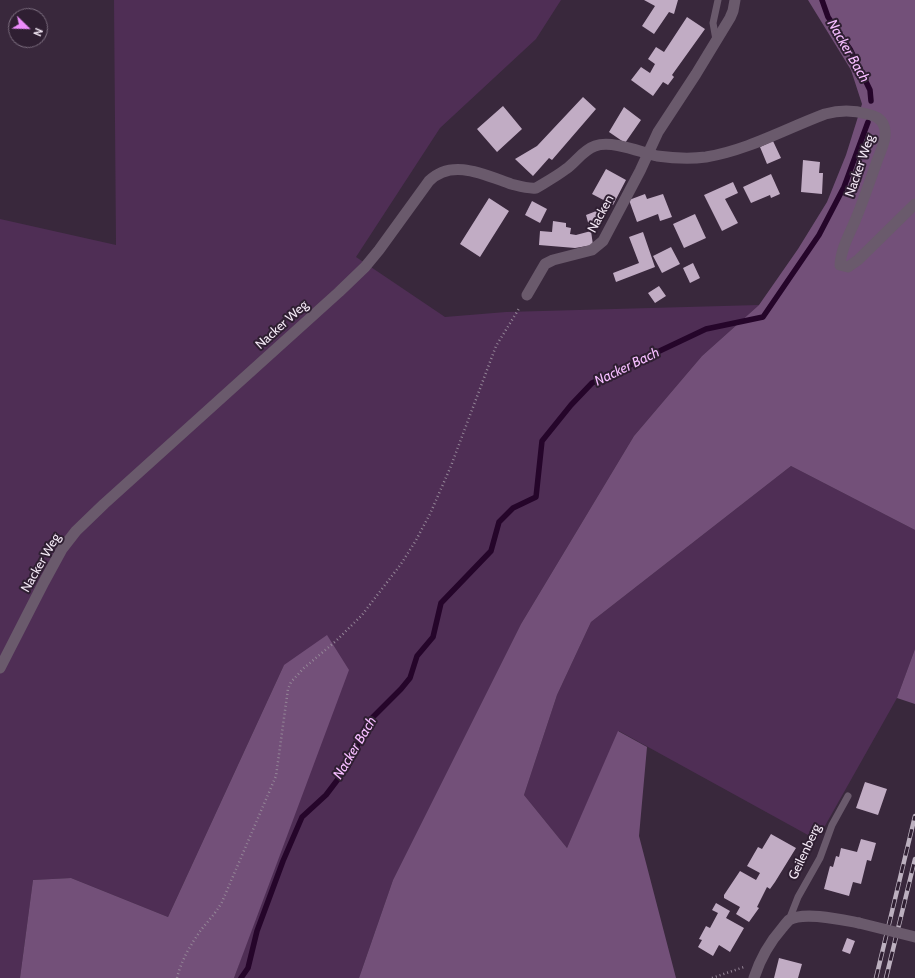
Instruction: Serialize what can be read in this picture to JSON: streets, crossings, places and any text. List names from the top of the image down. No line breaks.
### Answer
{"streets":{"street":["Nacker Weg","Nacken","Geilenberg"]},"crossings":[["Nacker Weg","Nacken"]],"water":["Nacker Bach"],"north":"bottom right"}
